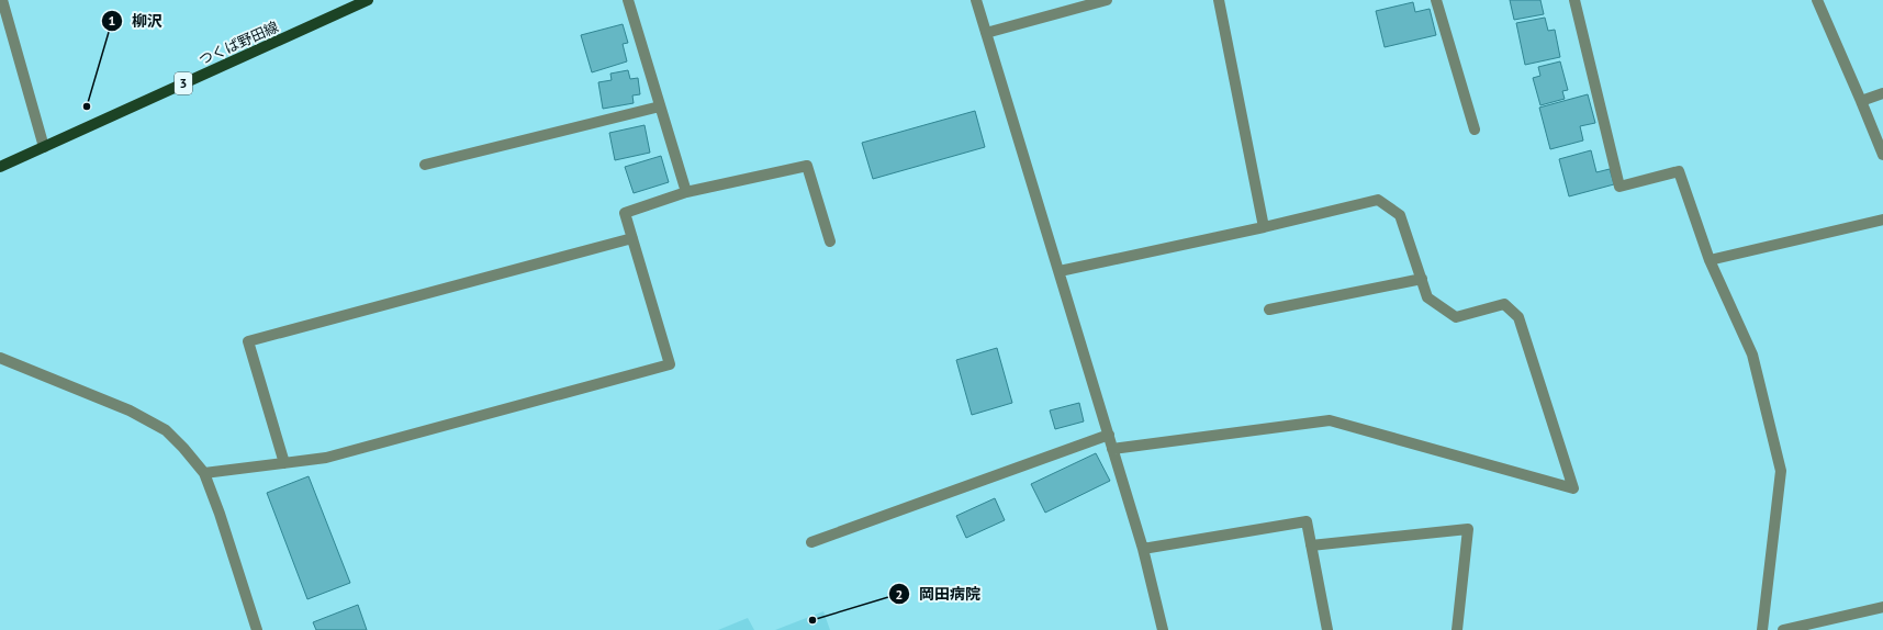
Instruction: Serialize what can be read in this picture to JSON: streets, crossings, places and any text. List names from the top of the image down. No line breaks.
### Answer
{"streets":{"main road":["つくば野田線","3"]},"places":["柳沢","岡田病院"]}
